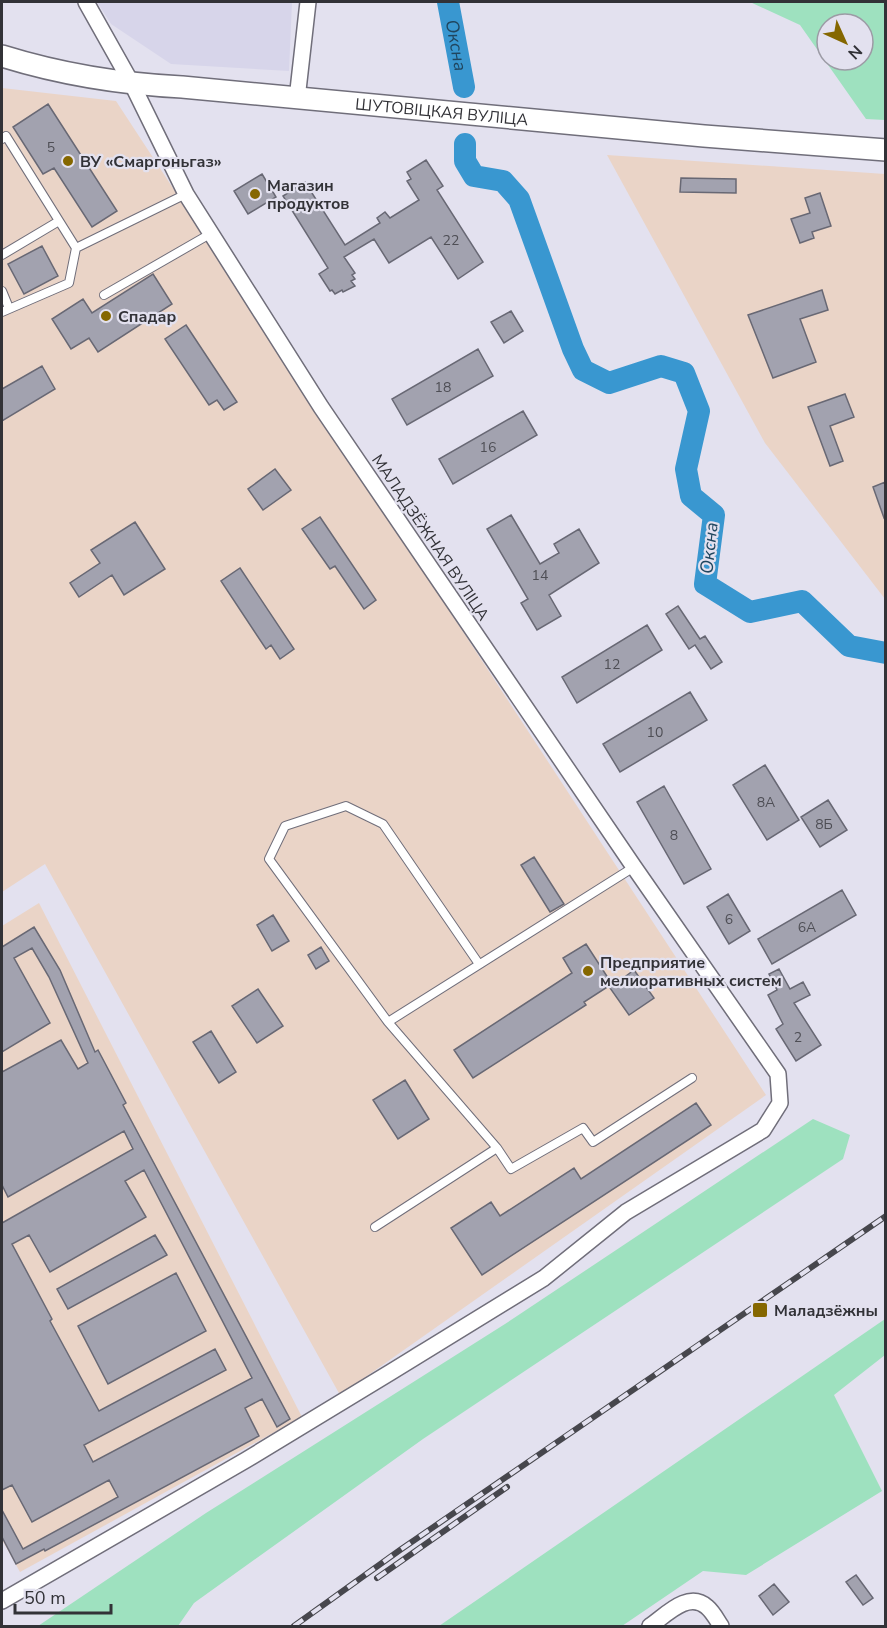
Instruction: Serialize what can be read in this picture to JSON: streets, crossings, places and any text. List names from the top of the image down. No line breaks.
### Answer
{"streets":{"main road":["ШУТОВІЦКАЯ ВУЛІЦА"],"street":["МАЛАДЗЁЖНАЯ ВУЛІЦА"]},"crossings":[["ШУТОВІЦКАЯ ВУЛІЦА","МАЛАДЗЁЖНАЯ ВУЛІЦА"]],"water":["Оксна"],"places":{"other":["ВУ «Смаргоньгаз»","Магазин продуктов","Спадар","Предприятие мелиоративных систем"],"transit":["Маладзёжны"]},"house_numbers":["5","22","18","16","14","12","10","8А","8Б","8","6","6А","2"],"scale_bar":"50 m","north":"bottom right"}
